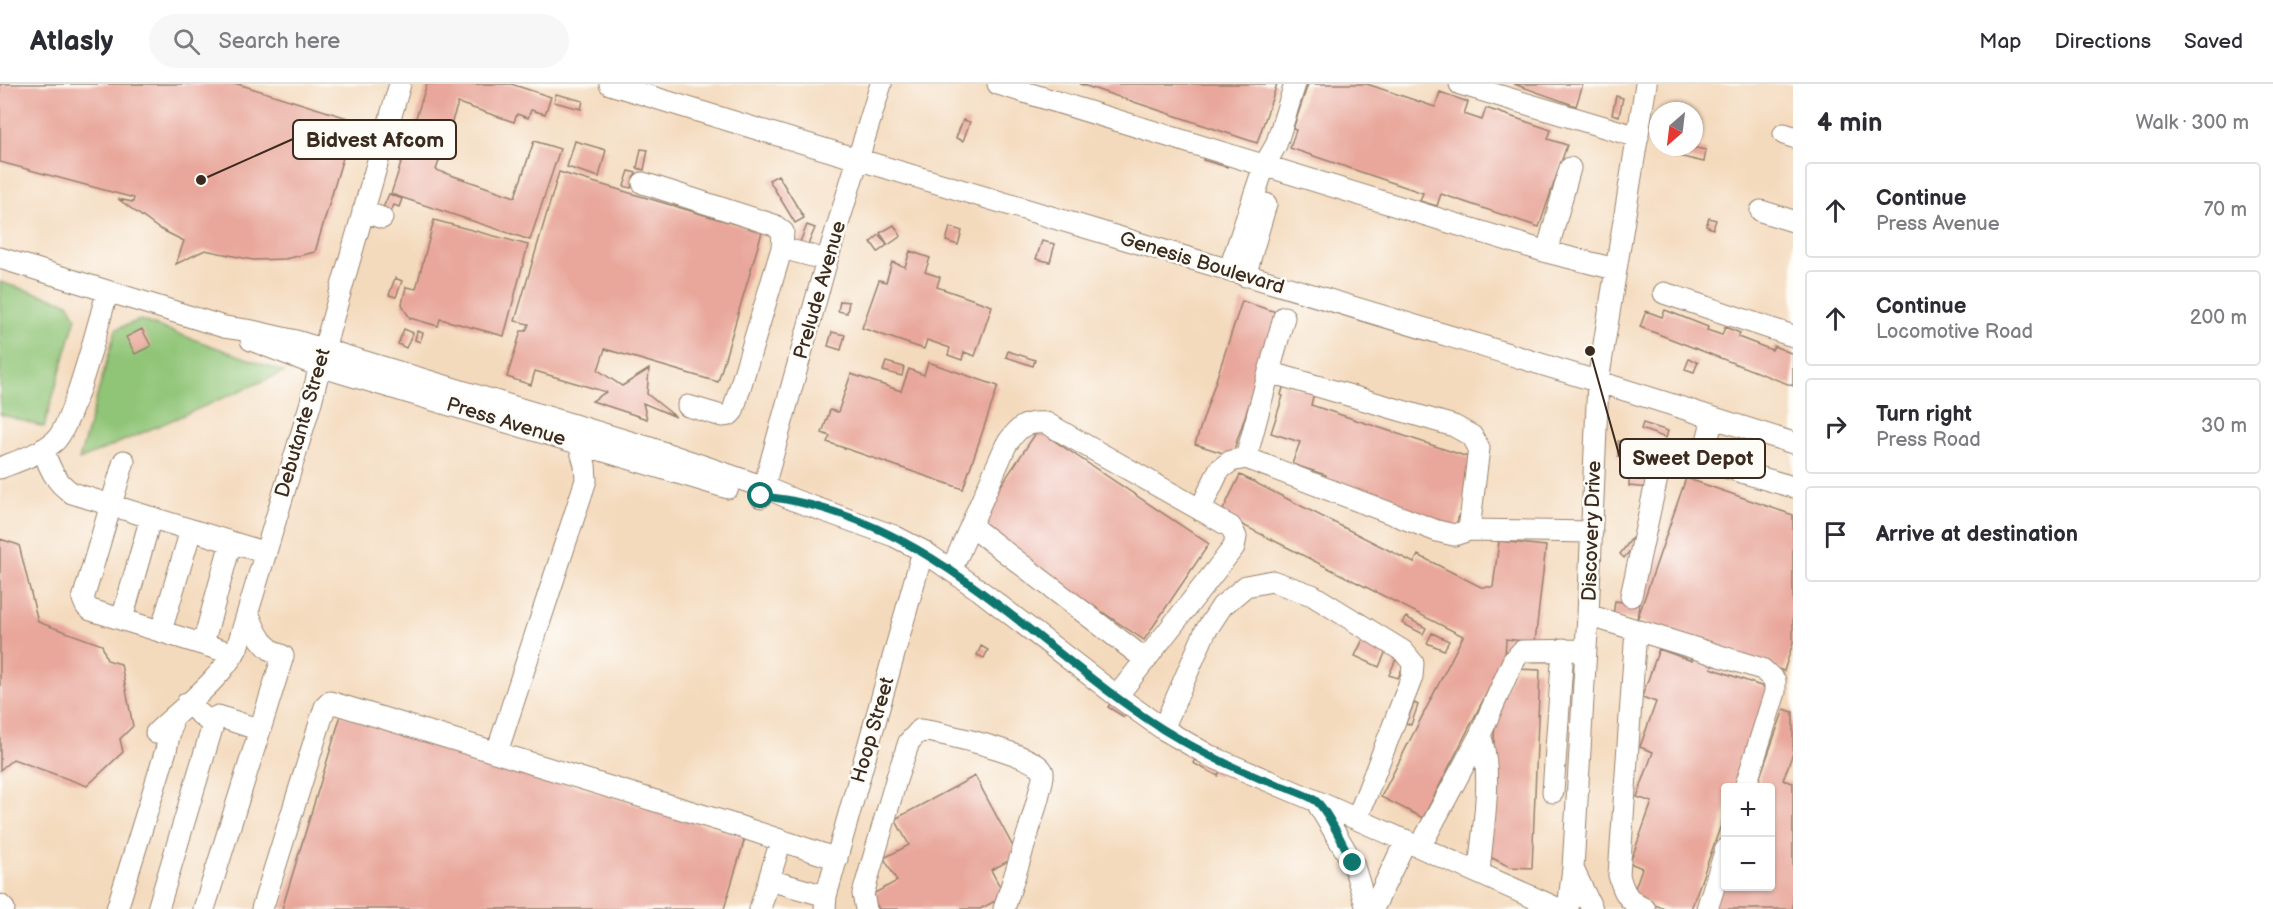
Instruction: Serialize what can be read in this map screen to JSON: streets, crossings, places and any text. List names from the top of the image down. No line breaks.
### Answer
{"streets":{"street":["Genesis Boulevard","Prelude Avenue","Press Avenue","Debutante Street","Discovery Drive","Hoop Street"]},"crossings":[["Genesis Boulevard","Prelude Avenue"],["Genesis Boulevard","Discovery Drive"],["Prelude Avenue","Press Avenue"],["Press Avenue","Debutante Street"],["Press Avenue","Hoop Street"]],"places":["Bidvest Afcom","Sweet Depot"],"north":"bottom left","page":{"header":"Atlasly","search":"Search here","nav":["Map","Directions","Saved"],"heading":["4 min","Walk · 300 m"],"list":[["Continue","Press Avenue","70 m"],["Continue","Locomotive Road","200 m"],["Turn right","Press Road","30 m"],"Arrive at destination"],"map_buttons":["+","−"]}}
